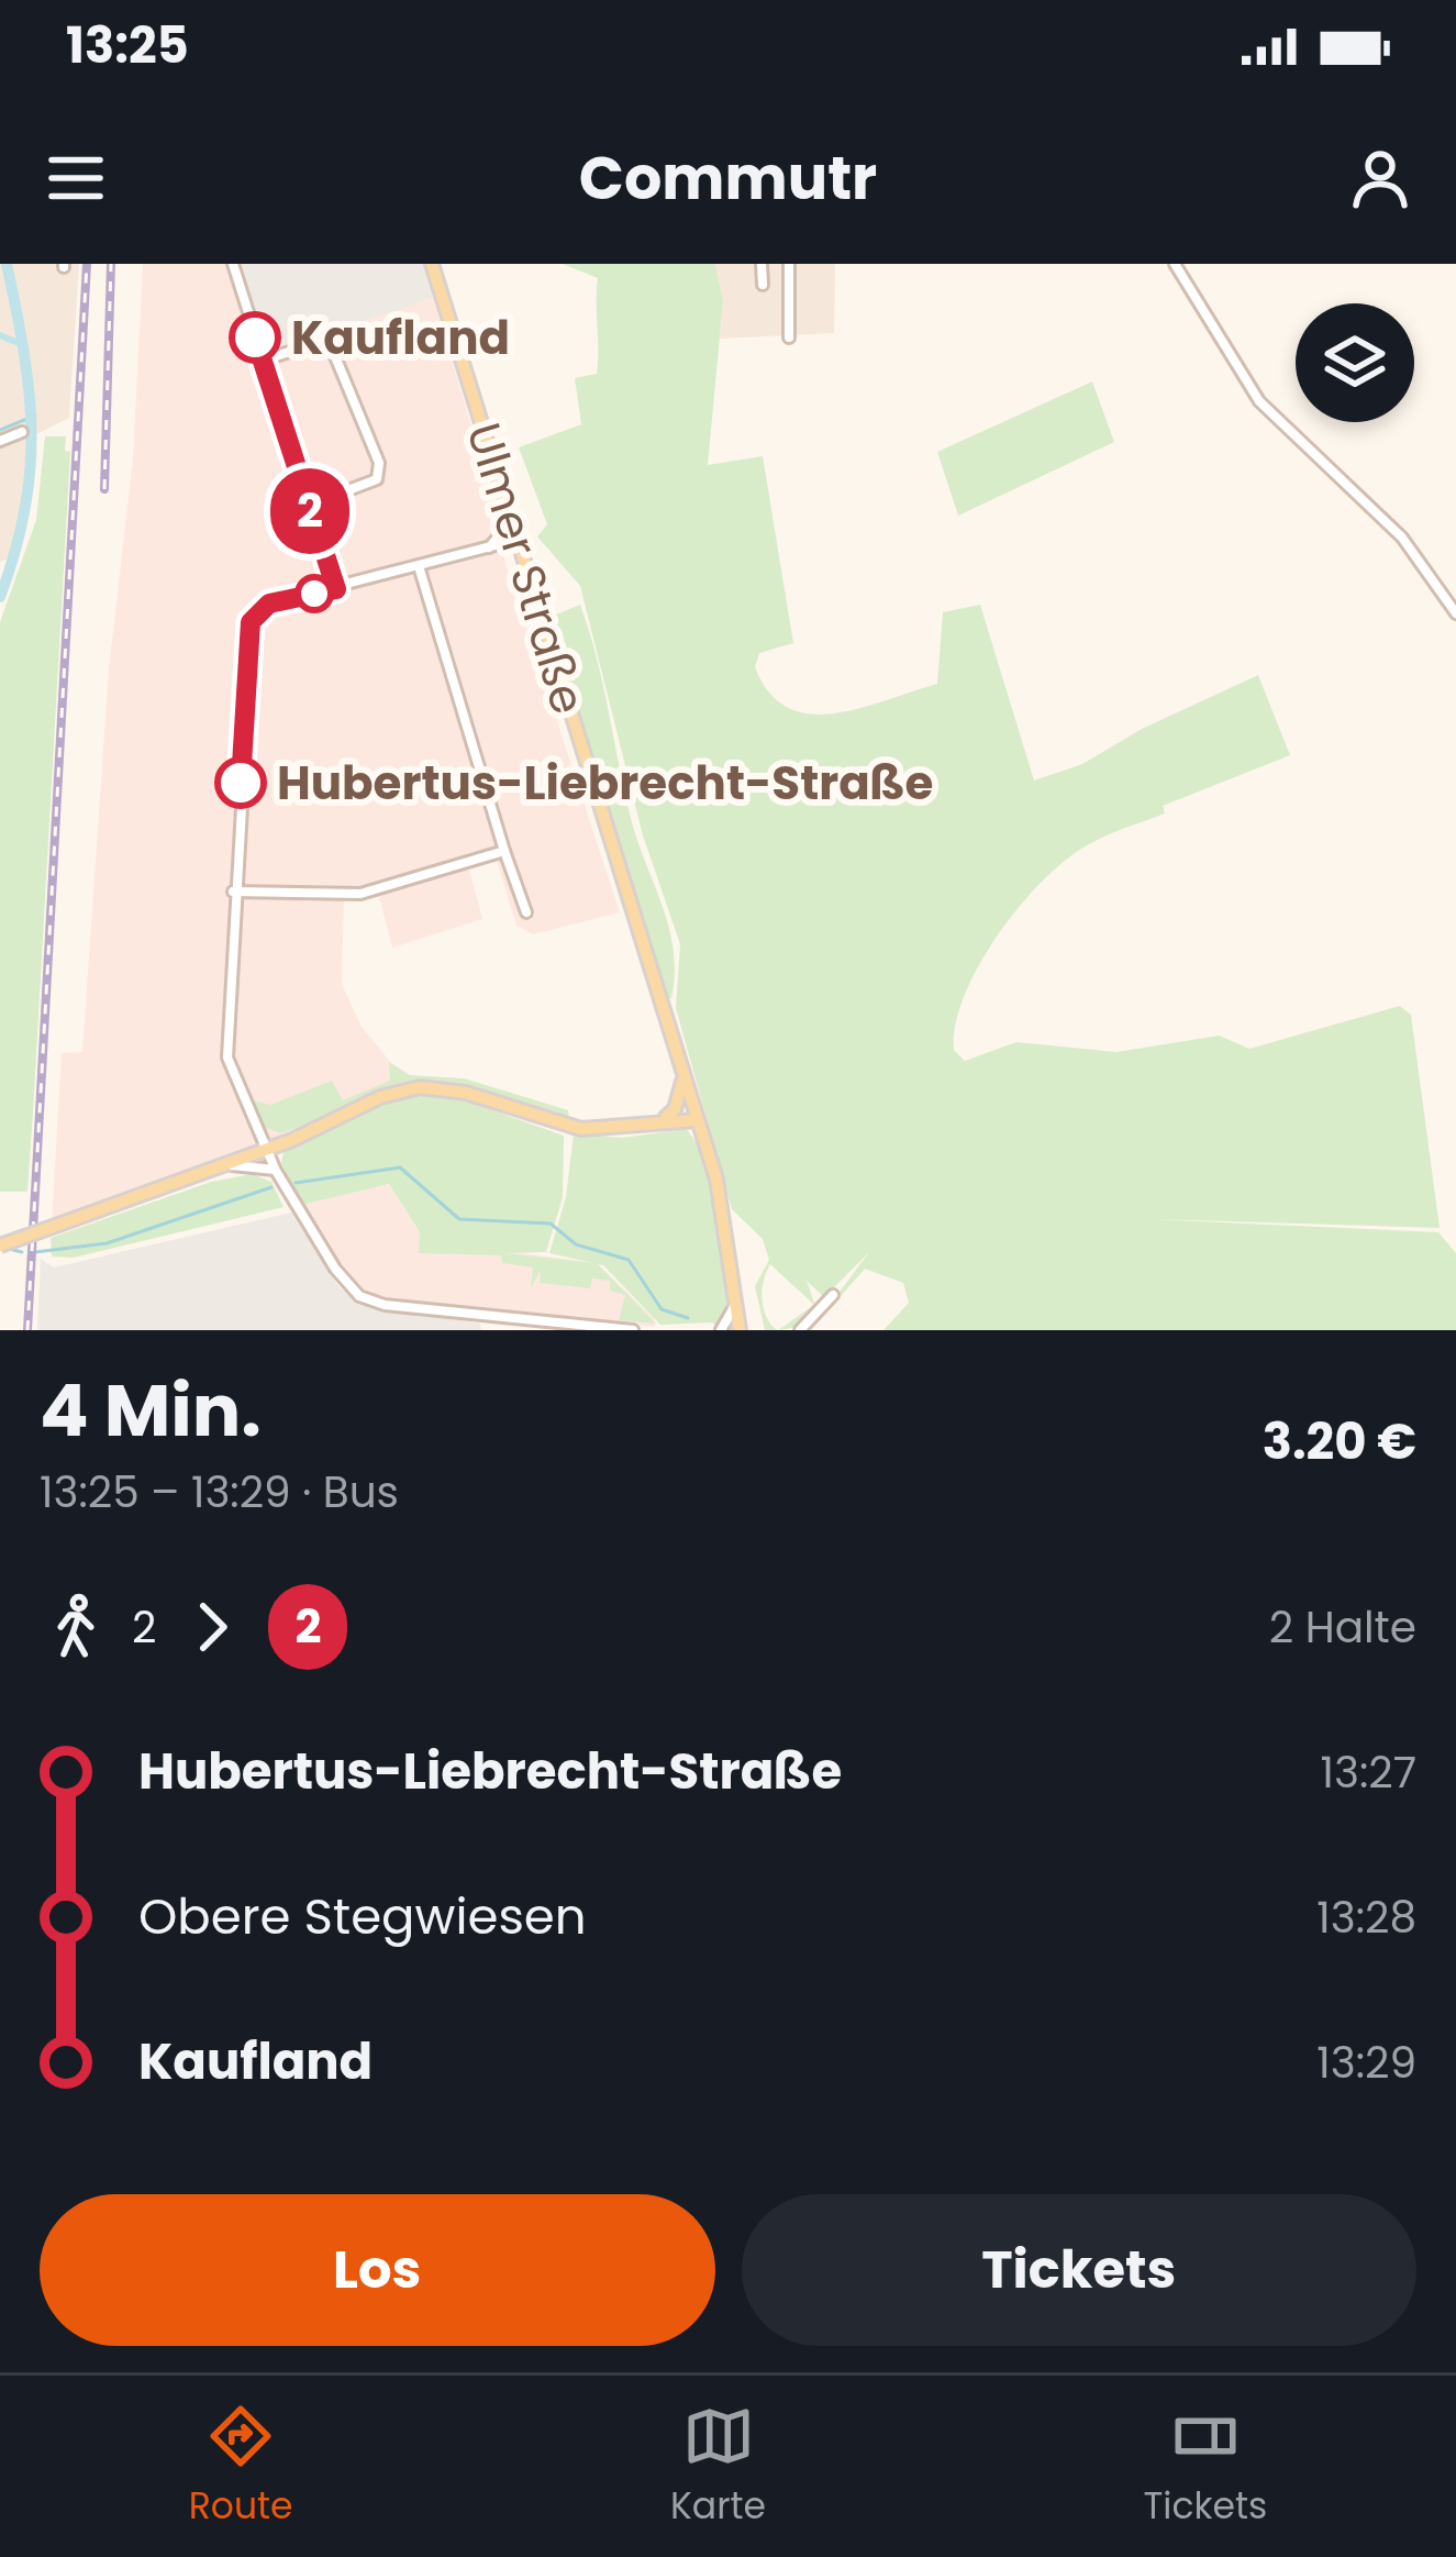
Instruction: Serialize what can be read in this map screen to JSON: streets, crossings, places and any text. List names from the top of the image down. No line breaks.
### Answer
{"streets":{"main road":["Ulmer Straße"]},"places":["Kaufland","Hubertus-Liebrecht-Straße"],"lines":["bus line 2"],"page":{"status":"13:25","header":"Commutr","on_map":"2","heading":["4 Min.","13:25 – 13:29 · Bus","3.20 €"],"legs":["2","2","2 Halte"],"list":[{"name":"Hubertus-Liebrecht-Straße","value":"13:27"},{"name":"Obere Stegwiesen","value":"13:28"},{"name":"Kaufland","value":"13:29"}],"buttons":["Los","Tickets"],"tabs":["Route","Karte","Tickets"]}}
